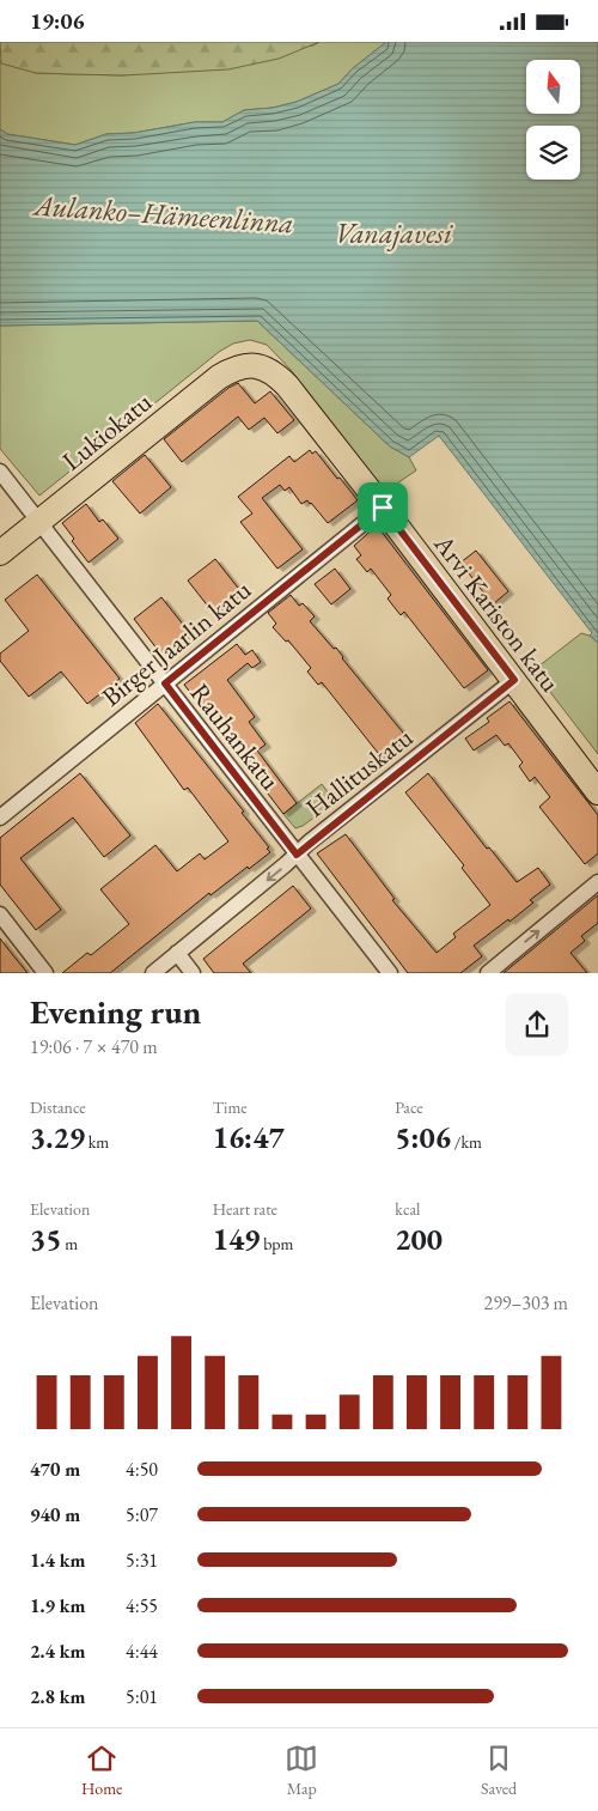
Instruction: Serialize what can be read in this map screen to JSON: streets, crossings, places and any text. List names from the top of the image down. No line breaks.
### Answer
{"streets":{"main road":["Lukiokatu","Arvi Kariston katu"],"street":["Birger Jaarlin katu","Rauhankatu","Hallituskatu"]},"crossings":[["Lukiokatu","Arvi Kariston katu"],["Lukiokatu","Rauhankatu"],["Arvi Kariston katu","Birger Jaarlin katu"],["Arvi Kariston katu","Hallituskatu"],["Birger Jaarlin katu","Rauhankatu"],["Rauhankatu","Hallituskatu"]],"water":["Aulanko–Hämeenlinna","Vanajavesi"],"north":"top","page":{"status":"19:06","heading":["Evening run","19:06 · 7 × 470 m"],"stats":[["Distance","3.29 km"],["Time","16:47"],["Pace","5:06 /km"],["Elevation","35 m"],["Heart rate","149 bpm"],["kcal","200"]],"chart":["Elevation","299–303 m"],"list":[{"name":"470 m","note":"4:50"},{"name":"940 m","note":"5:07"},{"name":"1.4 km","note":"5:31"},{"name":"1.9 km","note":"4:55"},{"name":"2.4 km","note":"4:44"},{"name":"2.8 km","note":"5:01"}],"tabs":["Home","Map","Saved"]}}
